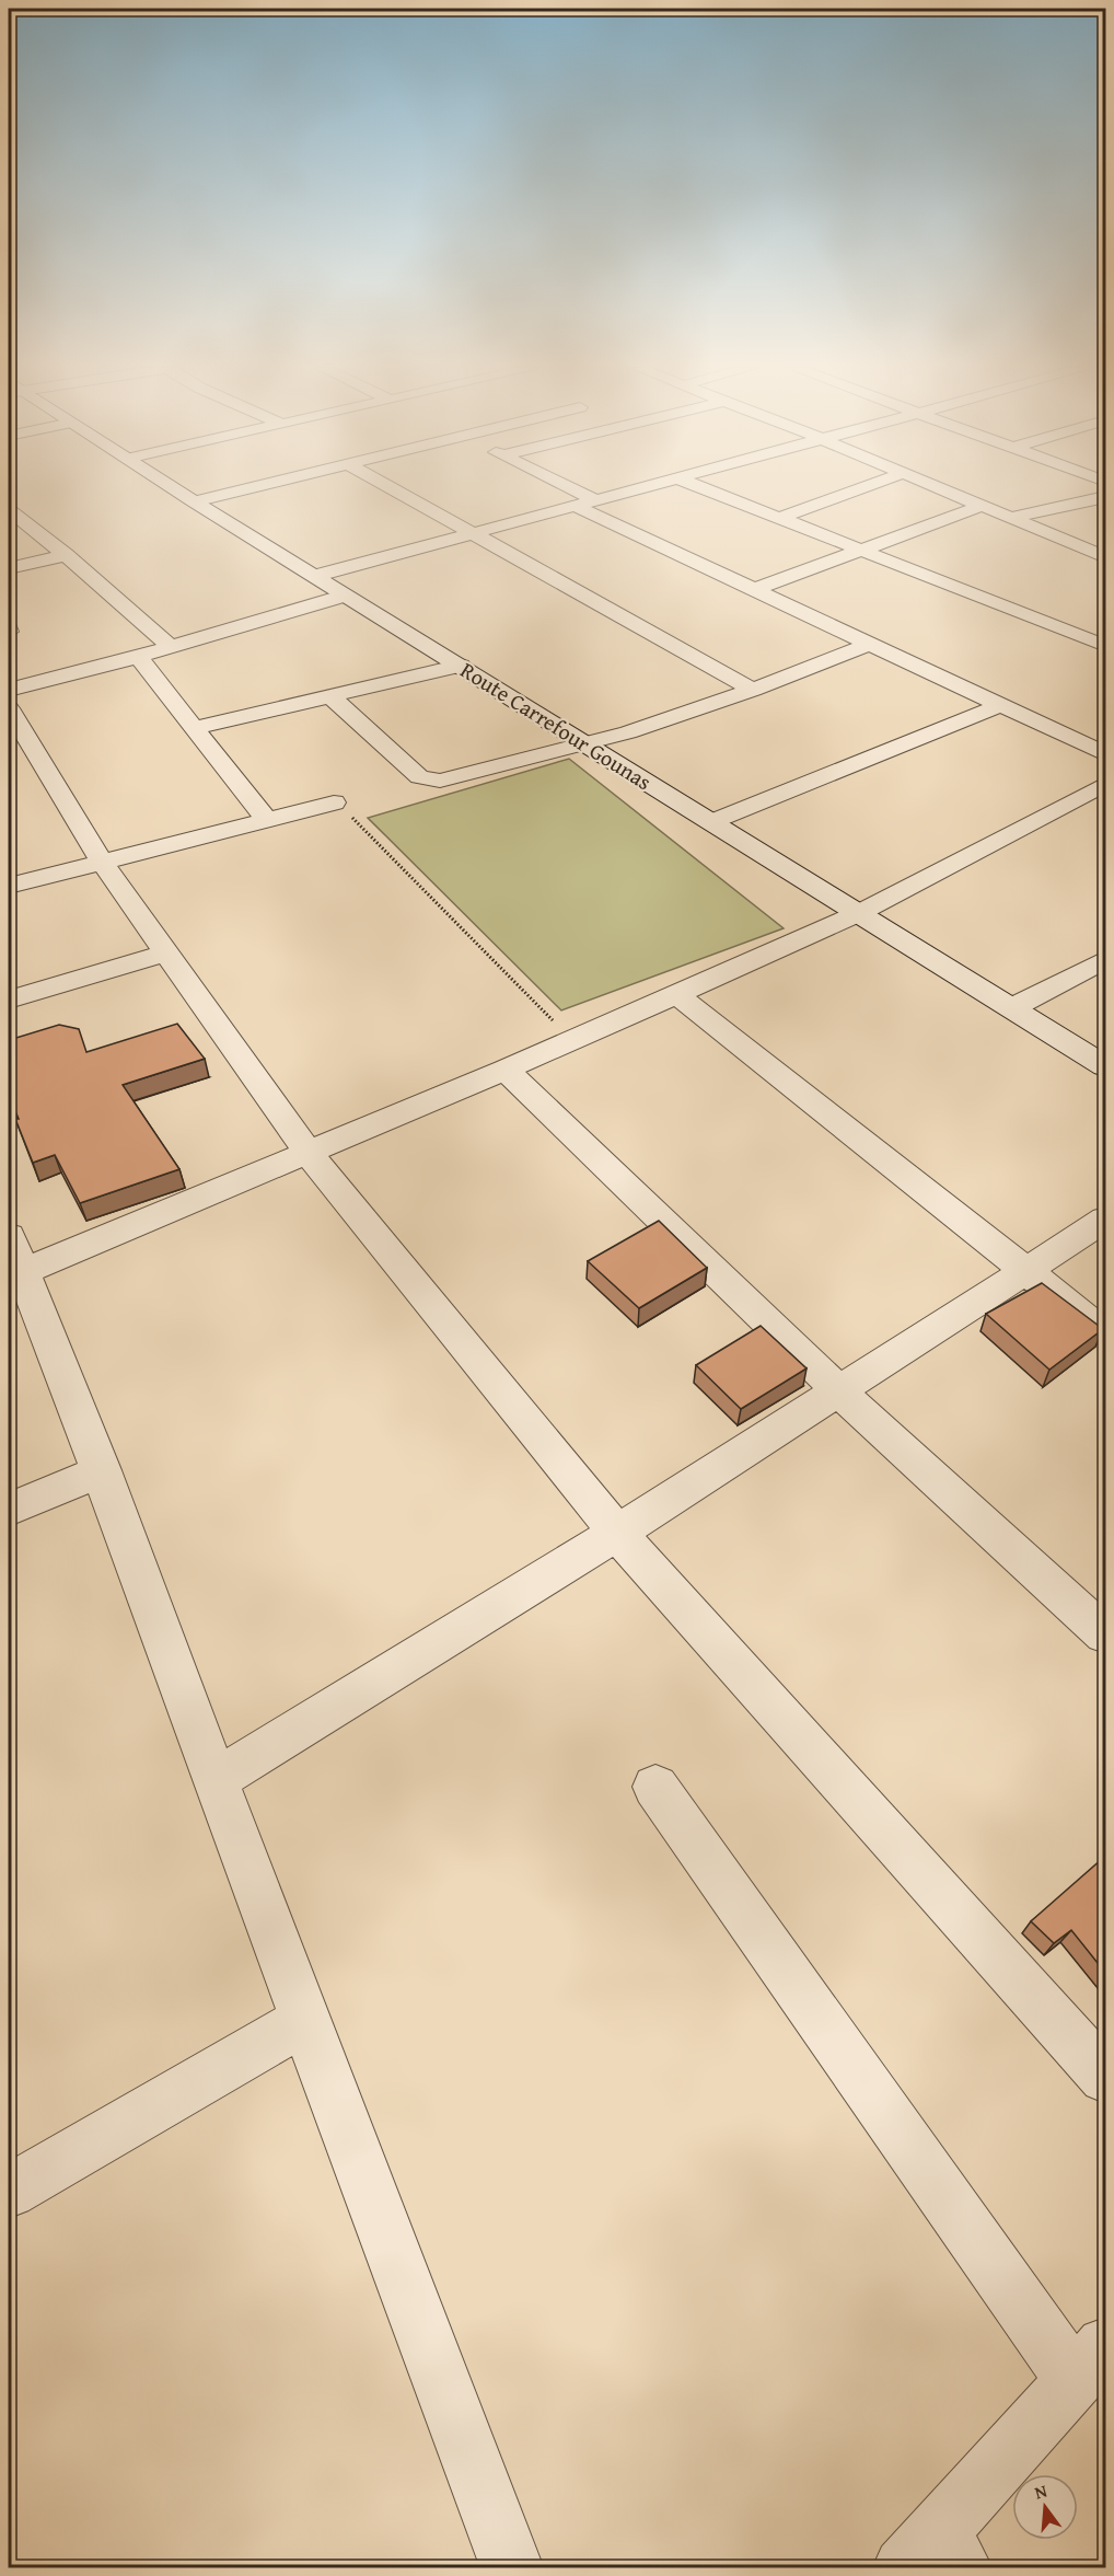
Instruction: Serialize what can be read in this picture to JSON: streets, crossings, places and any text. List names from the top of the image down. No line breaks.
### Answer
{"streets":{"main road":["Route Carrefour Gounas"]},"north":"top"}
